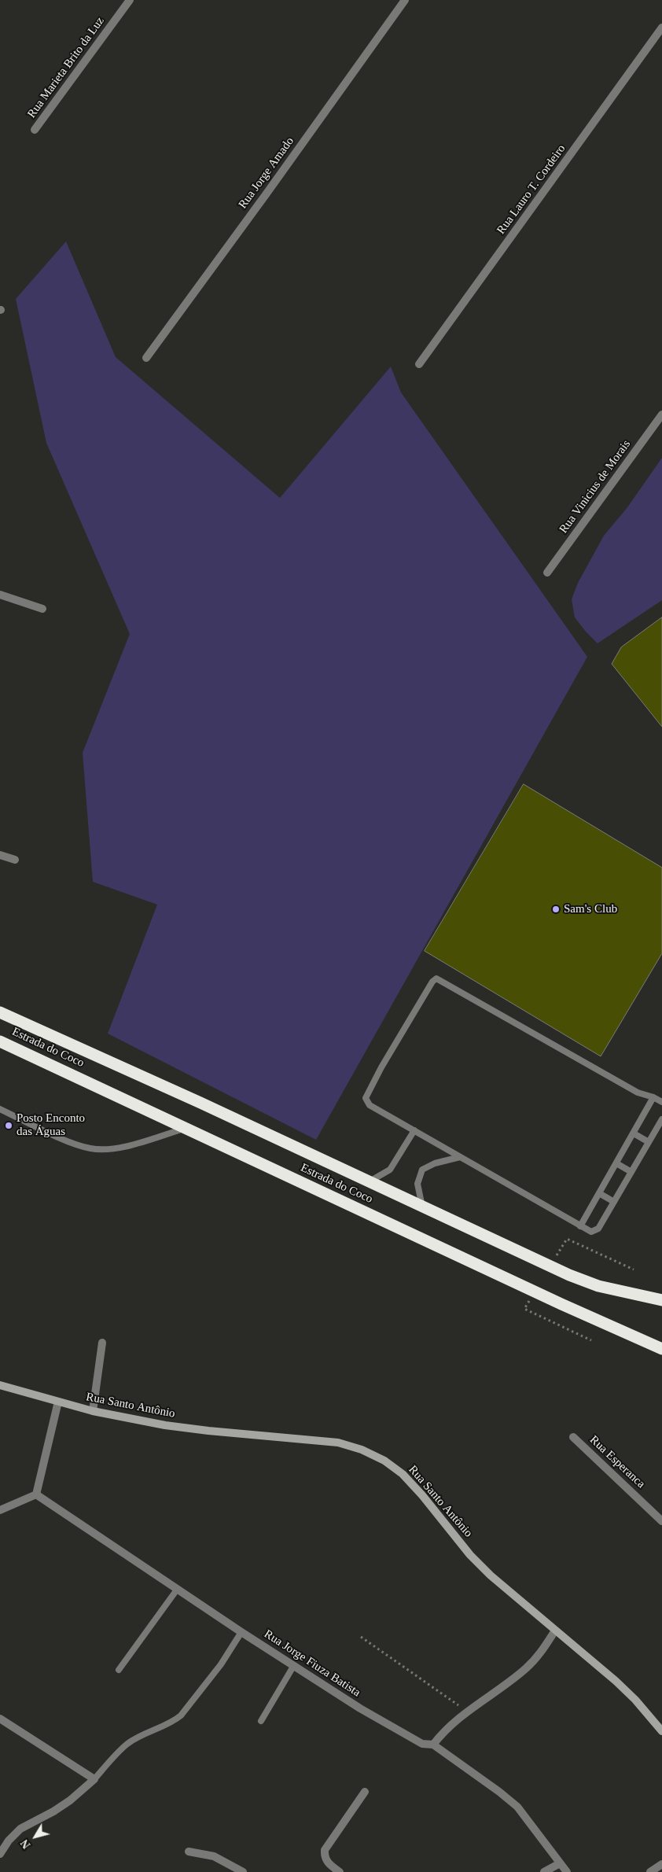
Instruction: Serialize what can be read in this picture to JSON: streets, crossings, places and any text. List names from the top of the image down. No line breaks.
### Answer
{"streets":{"highway":["Estrada do Coco"],"street":["Rua Marieta Brito da Luz","Rua Jorge Amado","Rua Lauro T. Cordeiro","Rua Vinicius de Morais","Rua Santo Antônio","Rua Esperanca","Rua Jorge Fiuza Batista"]},"places":["Sam's Club","Posto Enconto das Águas"],"north":"bottom left"}
